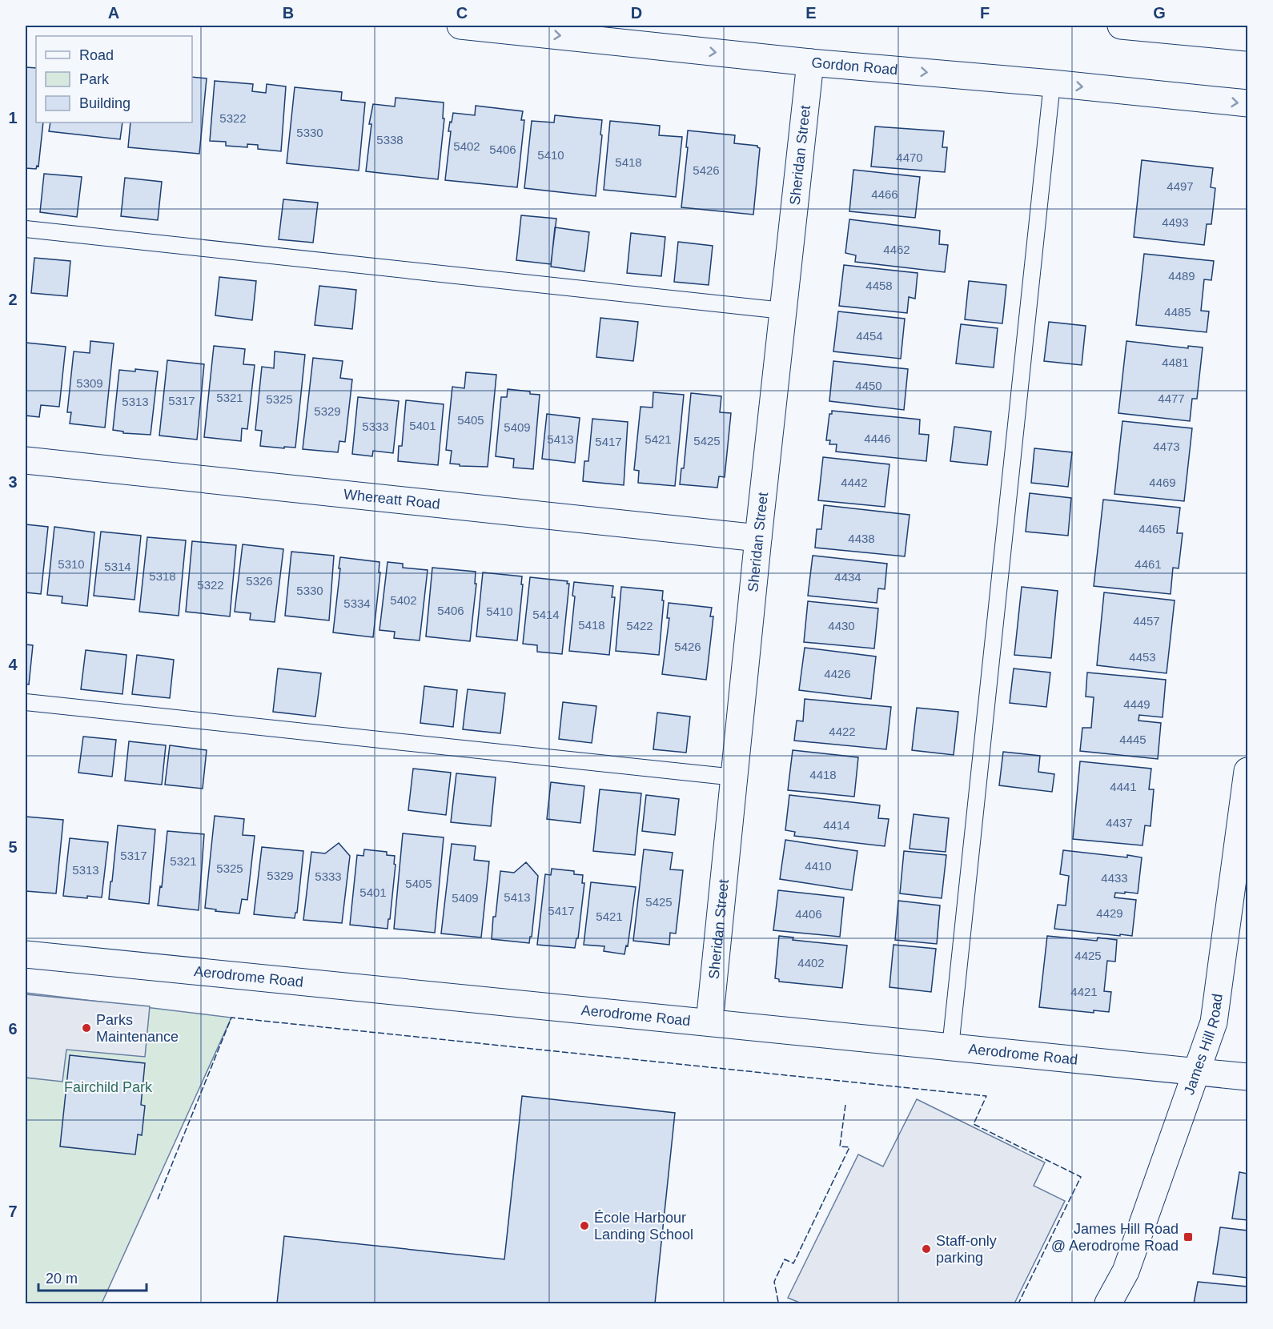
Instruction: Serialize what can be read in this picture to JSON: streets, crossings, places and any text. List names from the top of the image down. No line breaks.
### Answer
{"streets":{"street":["Gordon Road","Sheridan Street","Whereatt Road","Aerodrome Road","James Hill Road"]},"crossings":[["Gordon Road","Sheridan Street"],["Sheridan Street","Whereatt Road"],["Sheridan Street","Aerodrome Road"],["Aerodrome Road","James Hill Road"]],"one_way":["Gordon Road"],"parks":["Fairchild Park"],"places":{"other":["Parks Maintenance","École Harbour Landing School","Staff-only parking"],"transit":["James Hill Road @ Aerodrome Road"]},"house_numbers":["5322","5330","5338","5402","5406","5410","4470","5418","5426","4497","4466","4493","4462","4489","4458","4485","4454","4481","5309","4450","5321","4477","5325","5317","5313","5329","5405","5401","5333","5409","4446","5413","5421","5425","5417","4473","4442","4469","4465","4438","5310","4461","5314","5318","4434","5326","5322","5330","5402","5334","5406","5410","5414","4457","5418","5422","4430","5426","4453","4426","4449","4422","4445","4418","4441","4437","4414","5317","5321","4410","5325","5313","5329","5333","4433","5405","5401","5413","5409","5425","5417","4429","4406","5421","4425","4402","4421"],"legend":["Road","Park","Building"],"scale_bar":"20 m","grid":{"columns":["A","B","C","D","E","F","G"],"rows":["1","2","3","4","5","6","7"]}}
